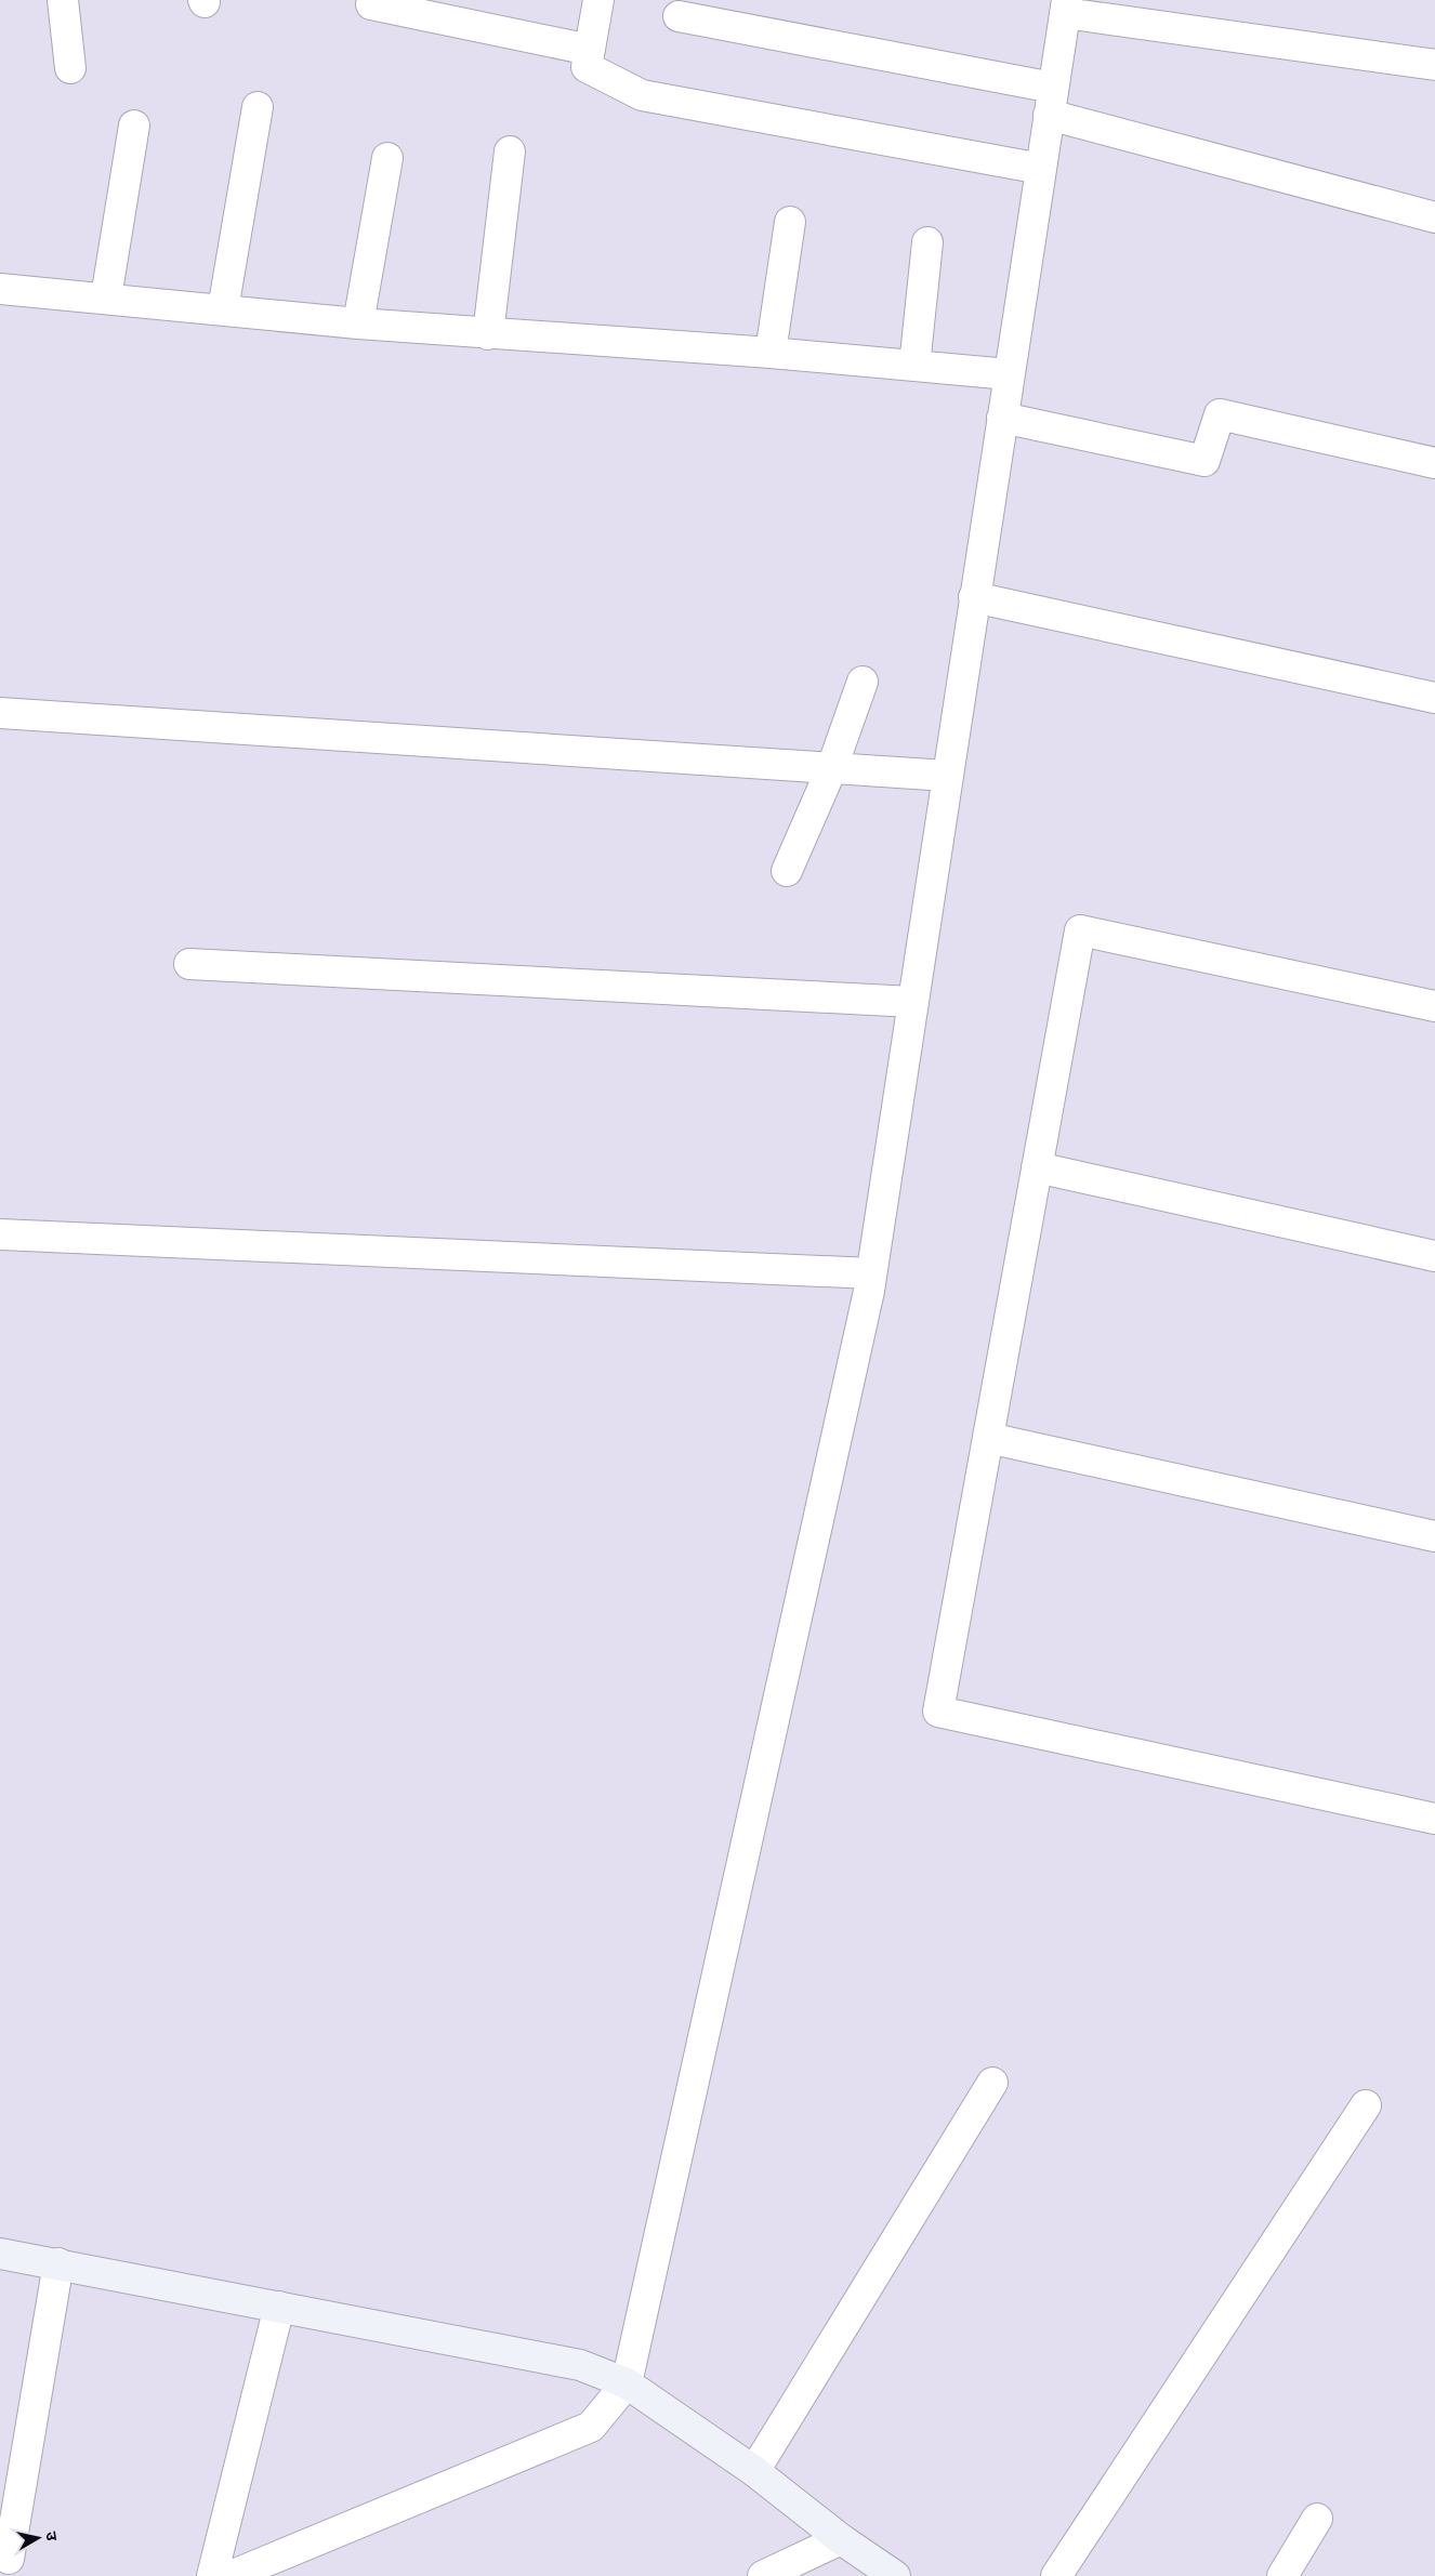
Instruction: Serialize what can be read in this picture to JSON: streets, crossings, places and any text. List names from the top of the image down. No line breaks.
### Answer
{"north":"right"}
